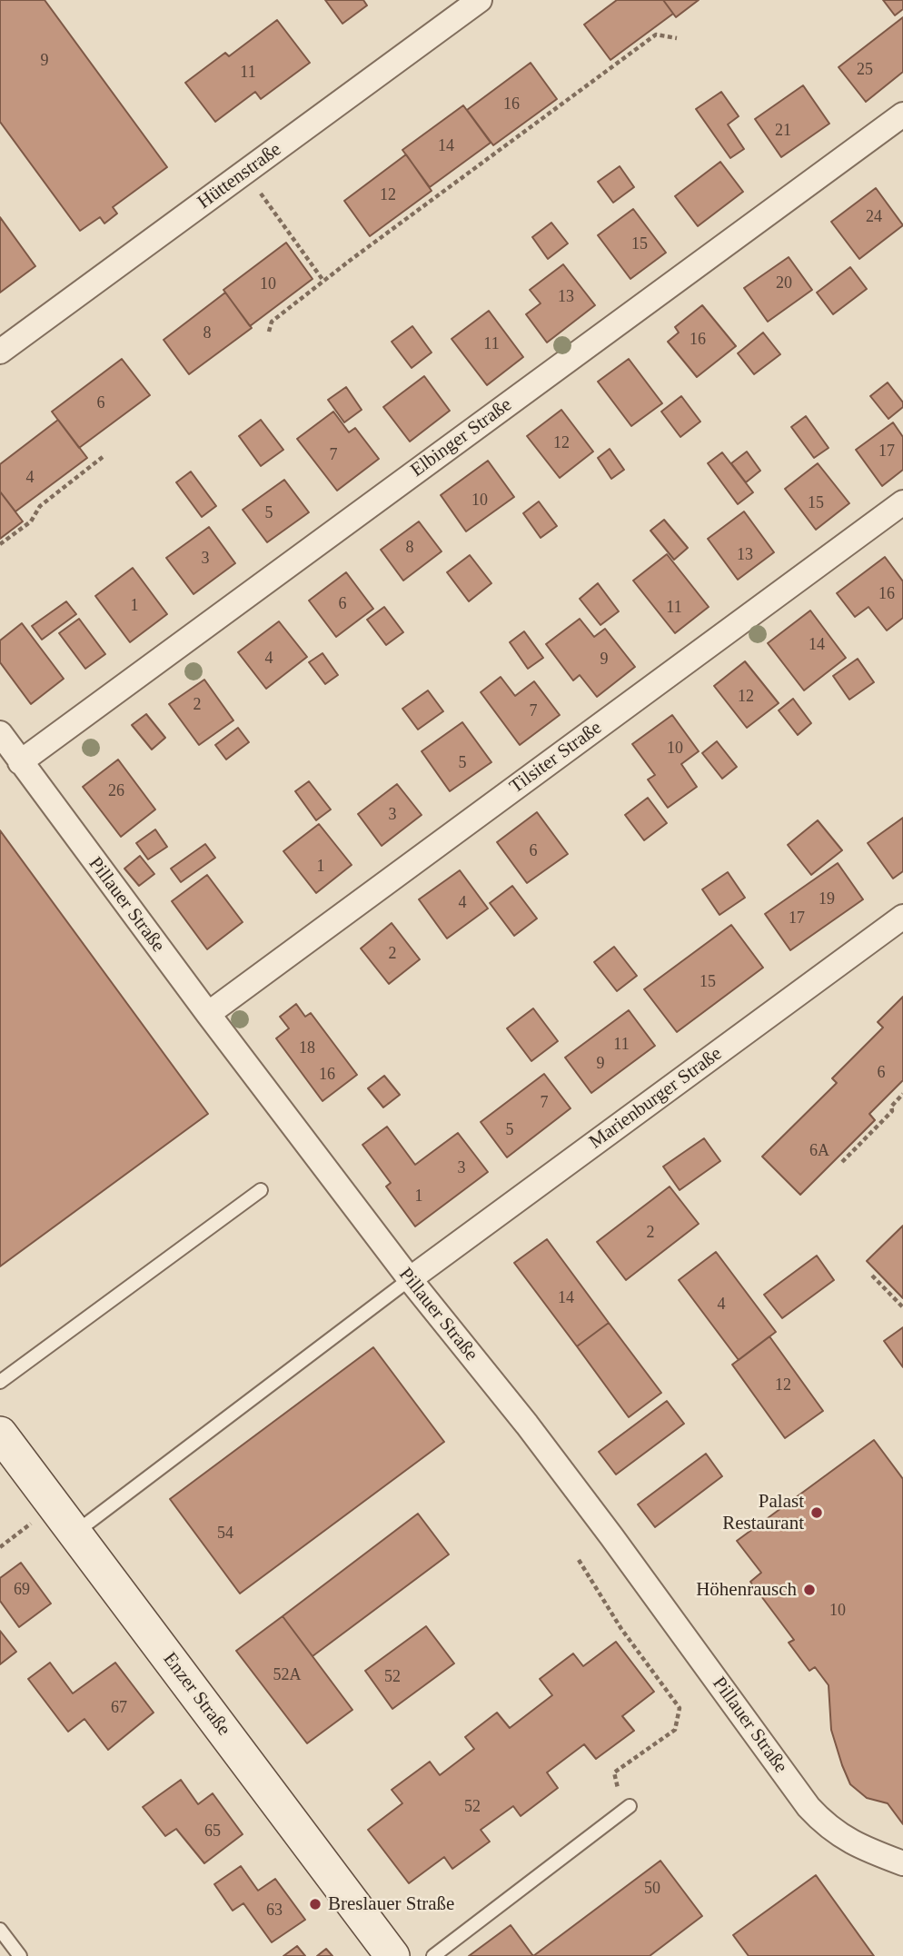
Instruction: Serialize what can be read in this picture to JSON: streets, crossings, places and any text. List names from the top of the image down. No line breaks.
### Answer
{"streets":{"main road":["Enzer Straße"],"street":["Hüttenstraße","Elbinger Straße","Tilsiter Straße","Pillauer Straße","Marienburger Straße"]},"crossings":[["Elbinger Straße","Pillauer Straße"],["Tilsiter Straße","Pillauer Straße"],["Pillauer Straße","Marienburger Straße"]],"places":["Palast Restaurant","Höhenrausch","Breslauer Straße"],"house_numbers":["9","25","11","16","21","14","12","24","15","20","10","13","8","16","11","6","12","17","7","4","10","15","5","8","13","3","16","6","1","11","14","4","9","12","2","7","10","5","26","3","6","1","19","4","17","2","15","11","18","9","6","16","7","5","6A","3","1","2","14","4","12","54","69","10","52A","52","67","52","65","50","63"]}
